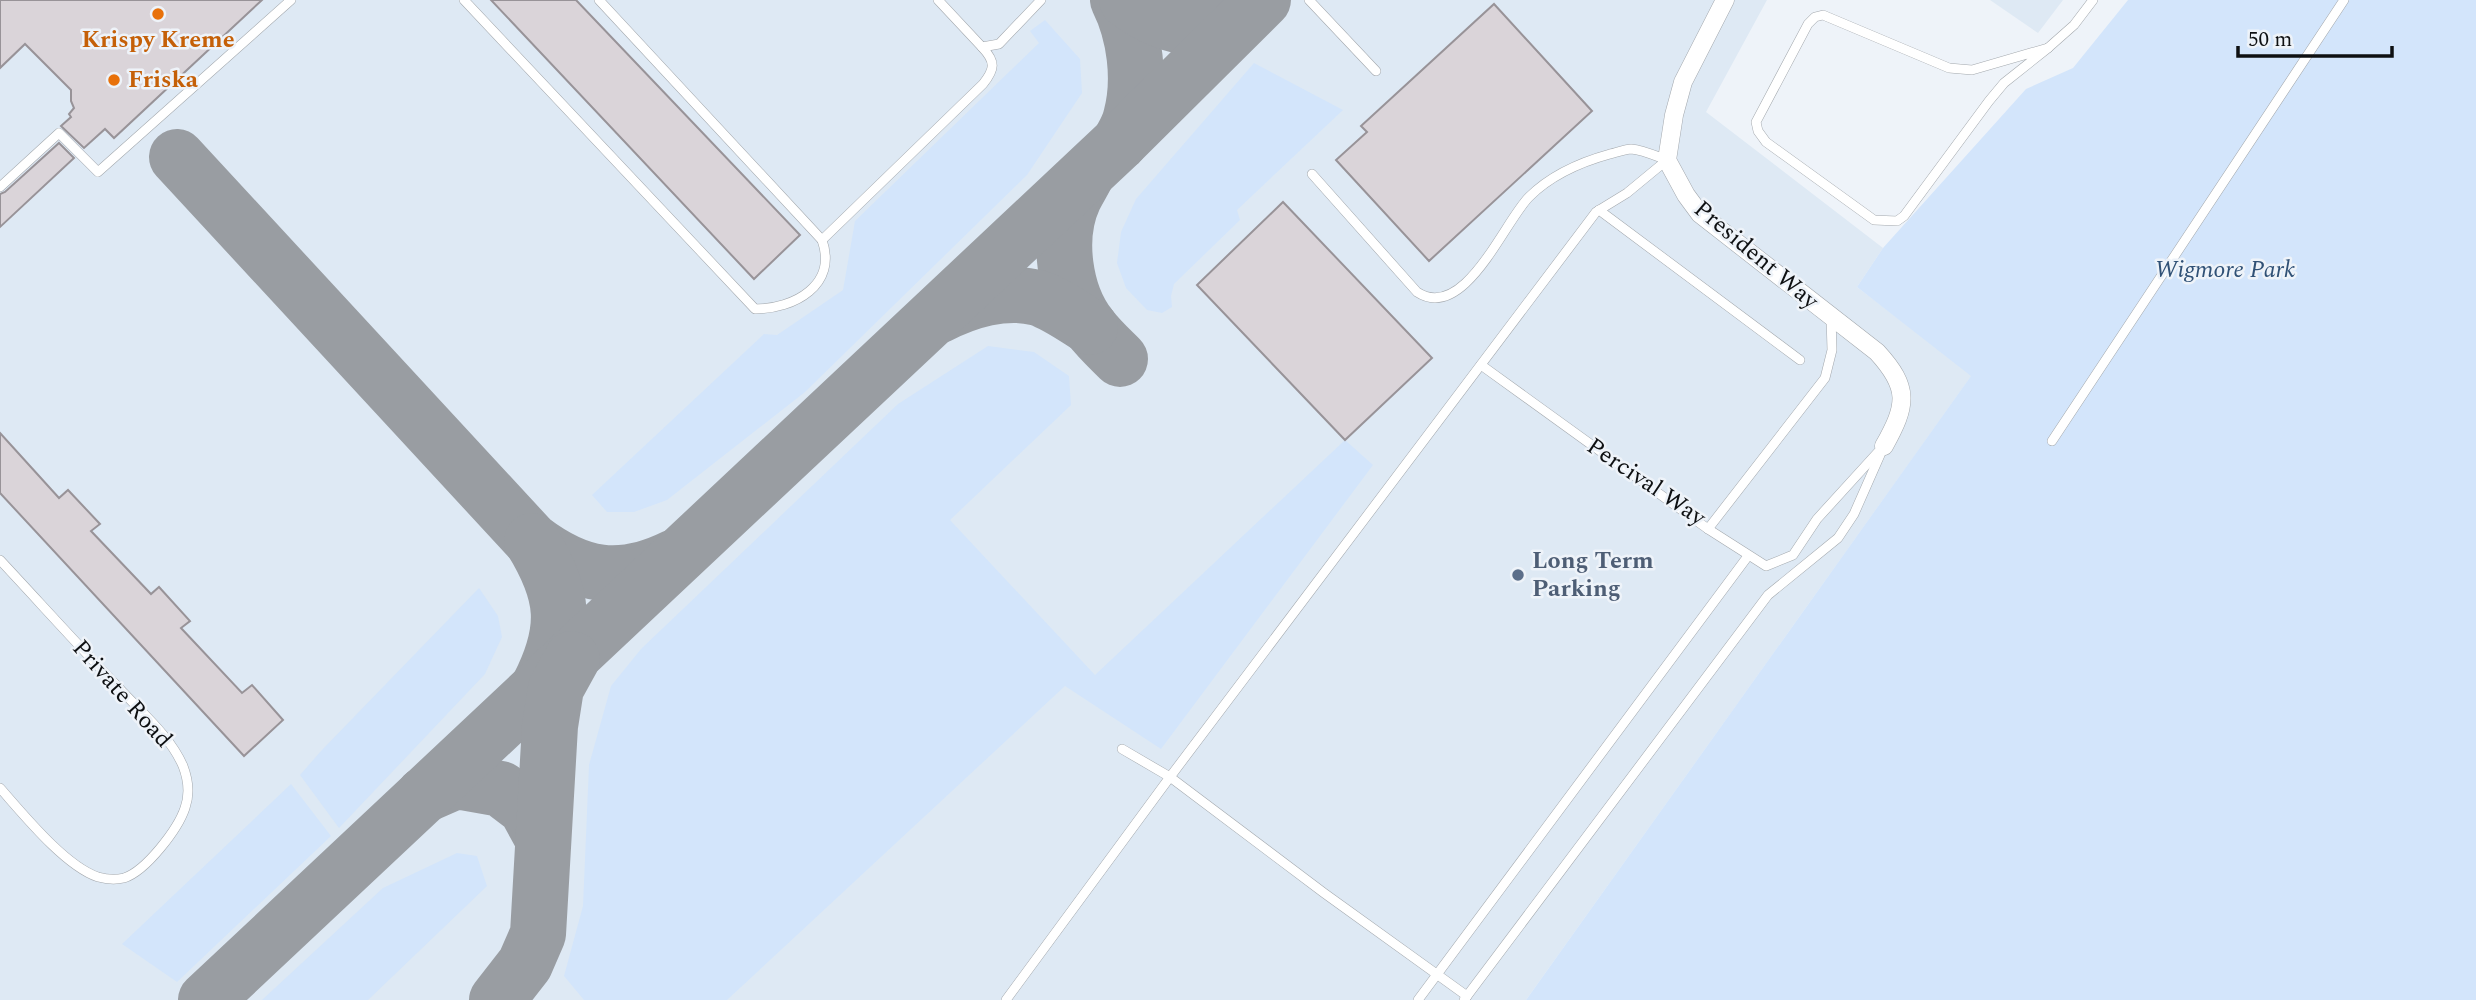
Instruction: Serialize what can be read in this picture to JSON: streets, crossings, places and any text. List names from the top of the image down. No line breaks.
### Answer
{"streets":{"street":["President Way"],"lane":["Percival Way","Private Road"]},"crossings":[["President Way","Percival Way"]],"parks":["Wigmore Park"],"places":["Krispy Kreme","Friska","Long Term Parking"],"scale_bar":"50 m"}
